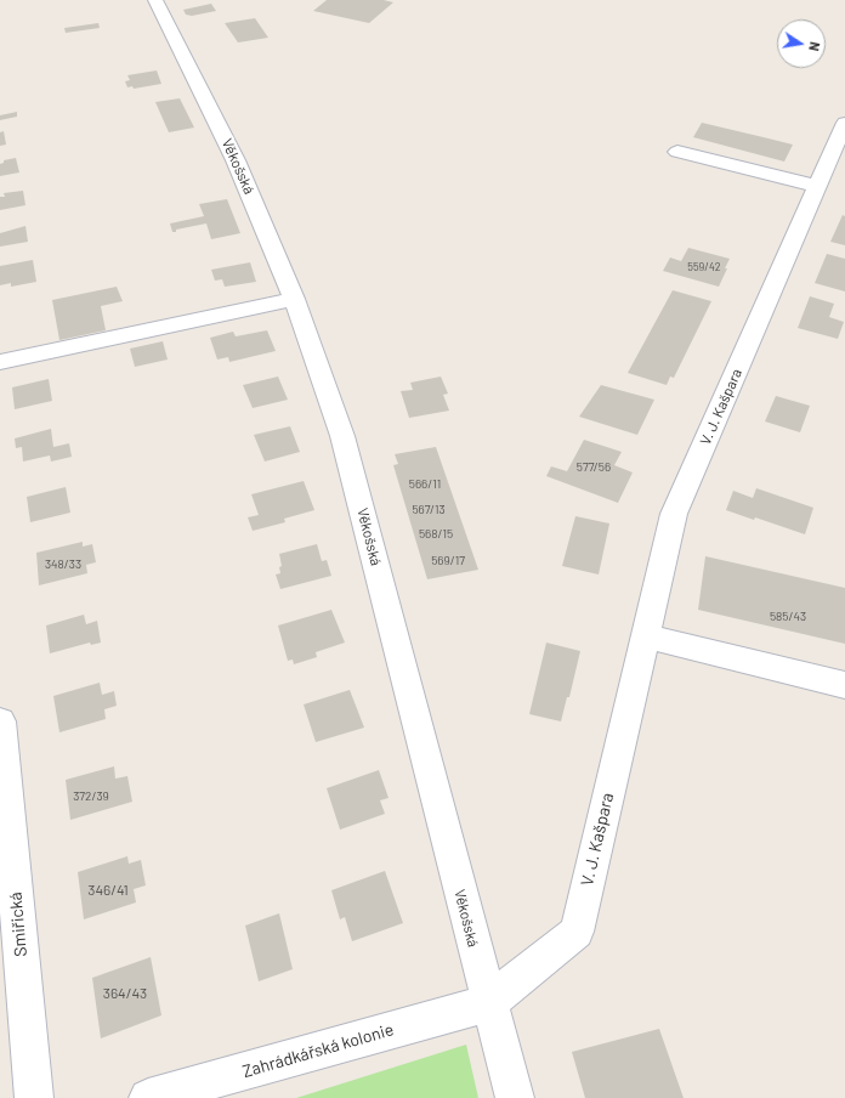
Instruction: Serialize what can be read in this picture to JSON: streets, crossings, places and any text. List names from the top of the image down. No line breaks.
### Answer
{"streets":{"street":["Věkošská","V. J. Kašpara","Smiřická","Zahrádkářská kolonie"]},"crossings":[["Věkošská","V. J. Kašpara"],["Věkošská","Zahrádkářská kolonie"],["V. J. Kašpara","Zahrádkářská kolonie"]],"house_numbers":["559/42","577/56","566/11","567/13","568/15","569/17","348/33","585/43","372/39","346/41","364/43"],"north":"right"}
